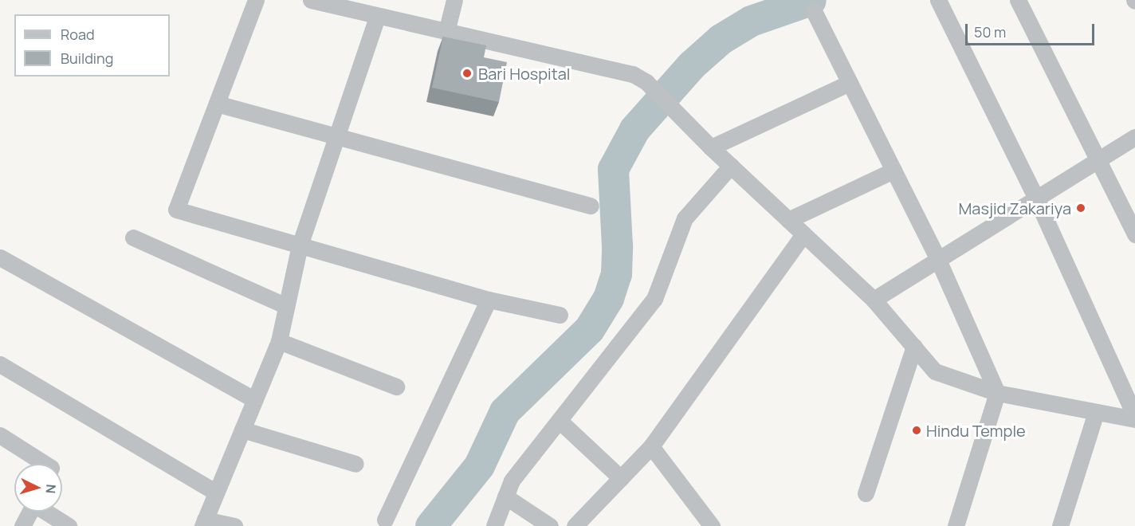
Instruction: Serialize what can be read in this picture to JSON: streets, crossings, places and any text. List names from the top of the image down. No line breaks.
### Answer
{"places":["Bari Hospital","Masjid Zakariya","Hindu Temple"],"legend":["Road","Building"],"scale_bar":"50 m","north":"right"}
